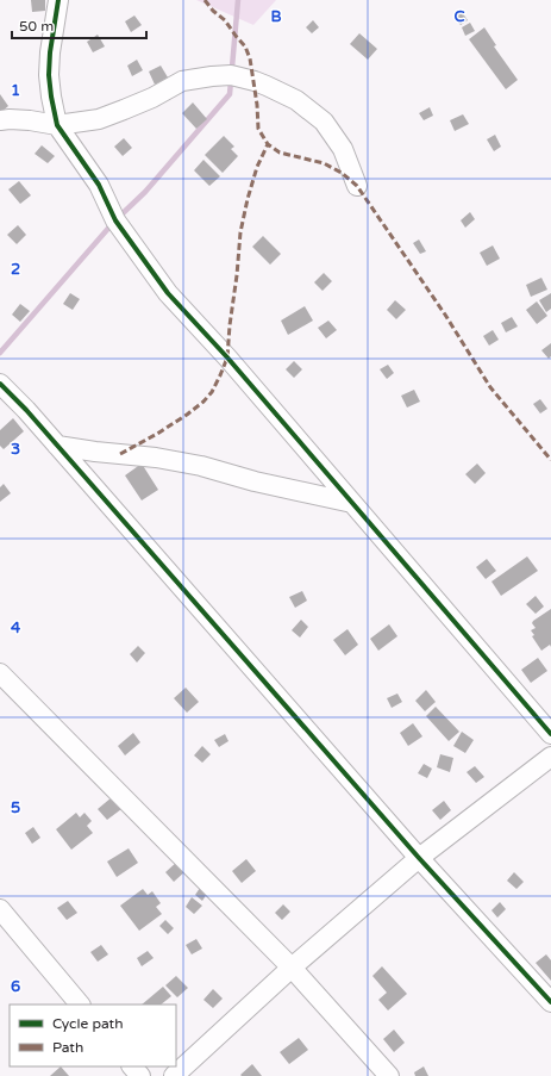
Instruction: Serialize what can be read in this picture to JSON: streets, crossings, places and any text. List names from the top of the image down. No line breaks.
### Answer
{"legend":["Cycle path","Path"],"scale_bar":"50 m","grid":{"columns":["B","C"],"rows":["1","2","3","4","5","6"]}}
